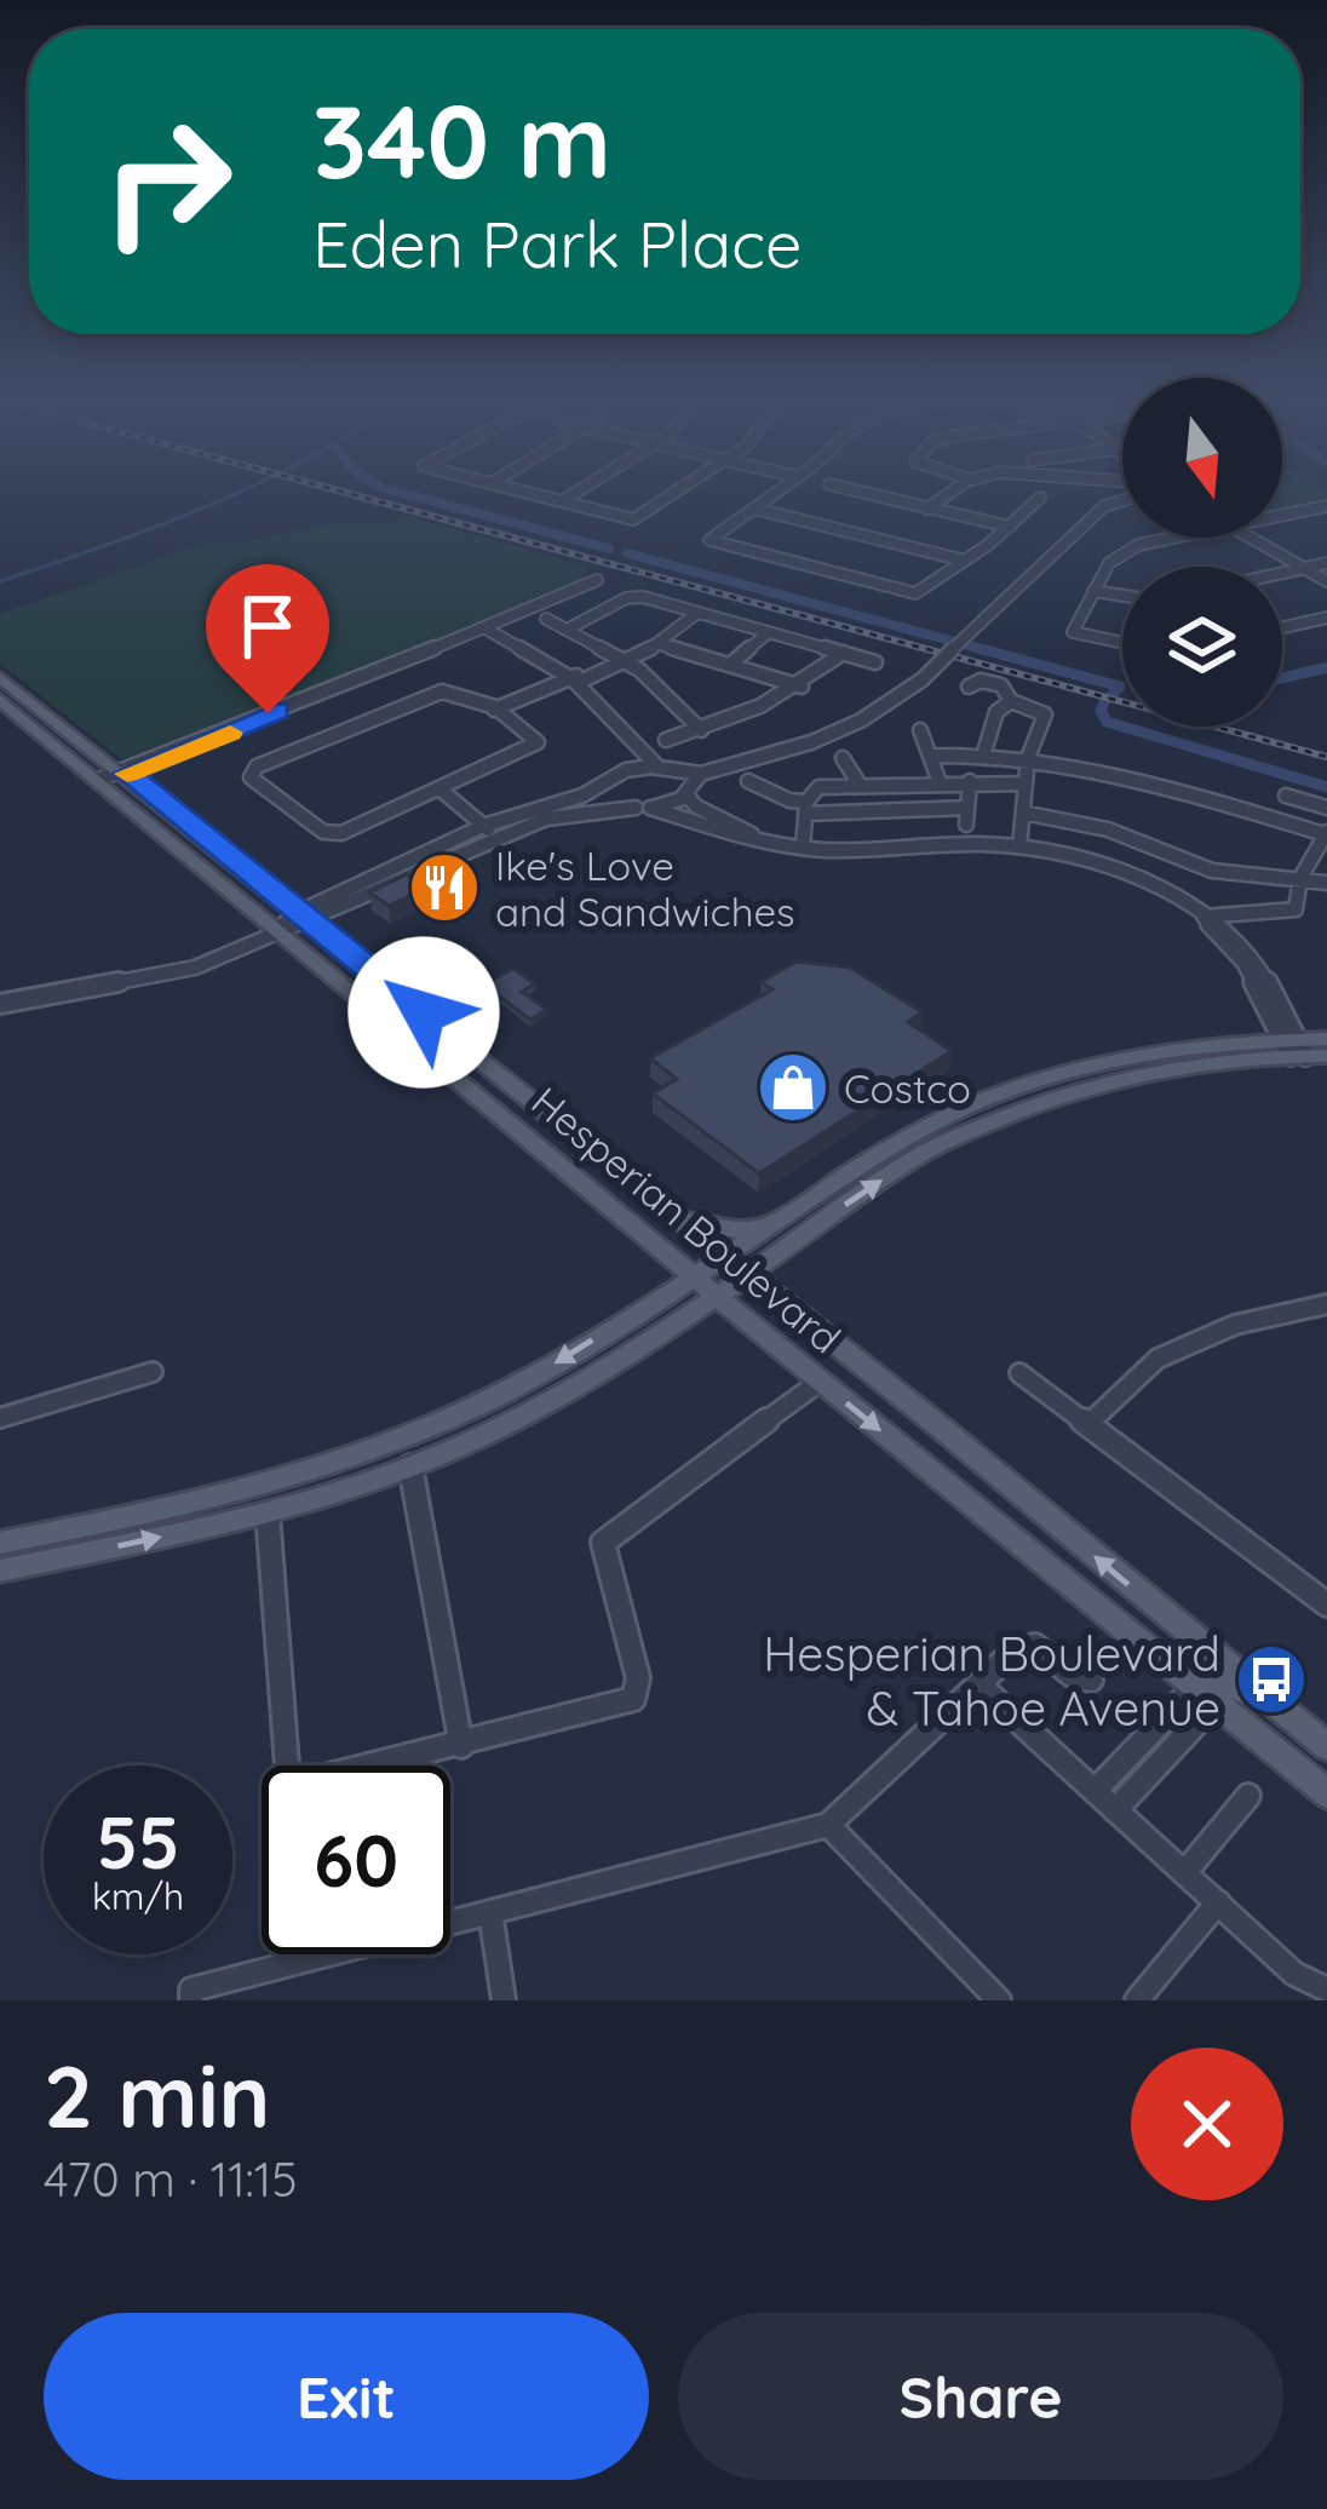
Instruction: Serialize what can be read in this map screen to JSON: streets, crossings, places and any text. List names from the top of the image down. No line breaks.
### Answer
{"streets":{"main road":["Hesperian Boulevard"]},"places":{"restaurant":["Ike's Love and Sandwiches"],"shop":["Costco"],"bus stop":["Hesperian Boulevard & Tahoe Avenue"]},"north":"bottom","page":{"turn":["340 m","Eden Park Place"],"speed":"55 km/h","limit":"60","heading":["2 min","470 m · 11:15"],"buttons":["Exit","Share"]}}
